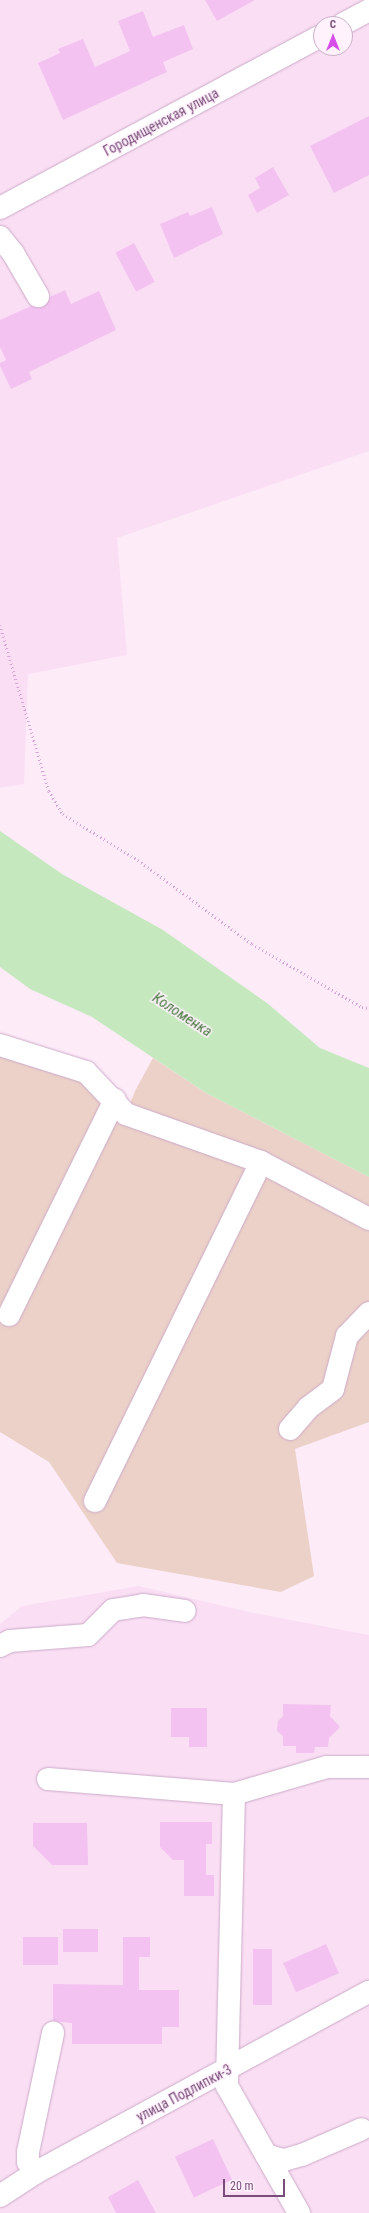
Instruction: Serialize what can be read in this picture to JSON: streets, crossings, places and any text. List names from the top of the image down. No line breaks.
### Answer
{"streets":{"street":["Городищенская улица","улица Подлипки-3"]},"water":["Коломенка"],"scale_bar":"20 m","north":"top"}
